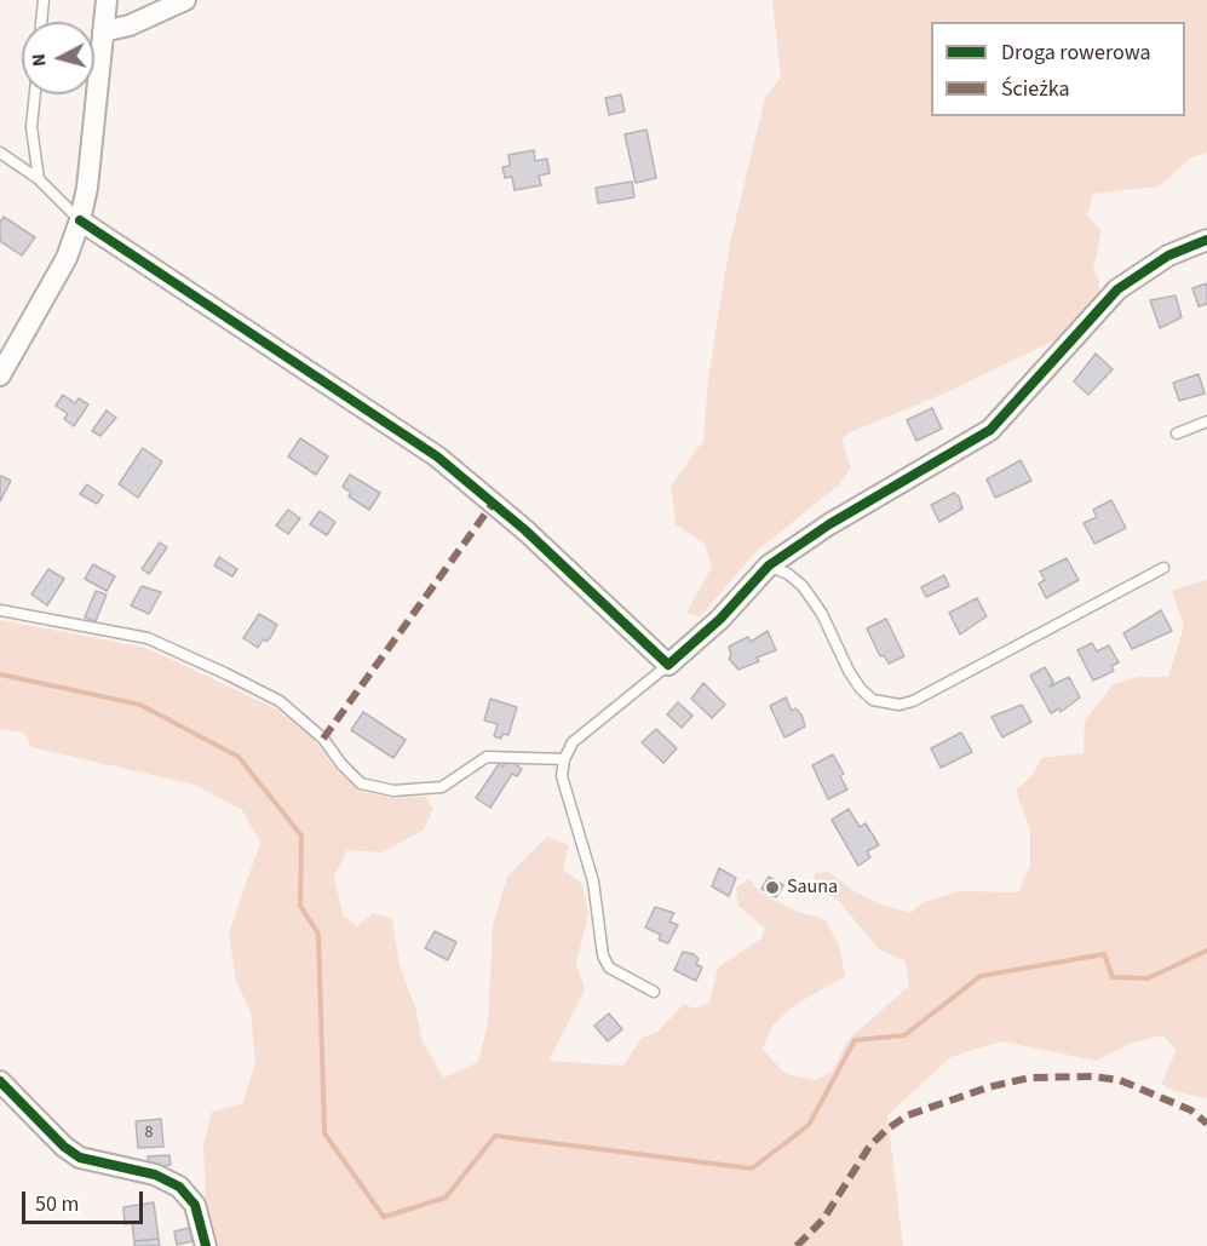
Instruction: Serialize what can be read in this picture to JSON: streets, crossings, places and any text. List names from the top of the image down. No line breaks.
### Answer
{"places":["Sauna"],"house_numbers":["8"],"legend":["Droga rowerowa","Ścieżka"],"scale_bar":"50 m","north":"left"}
